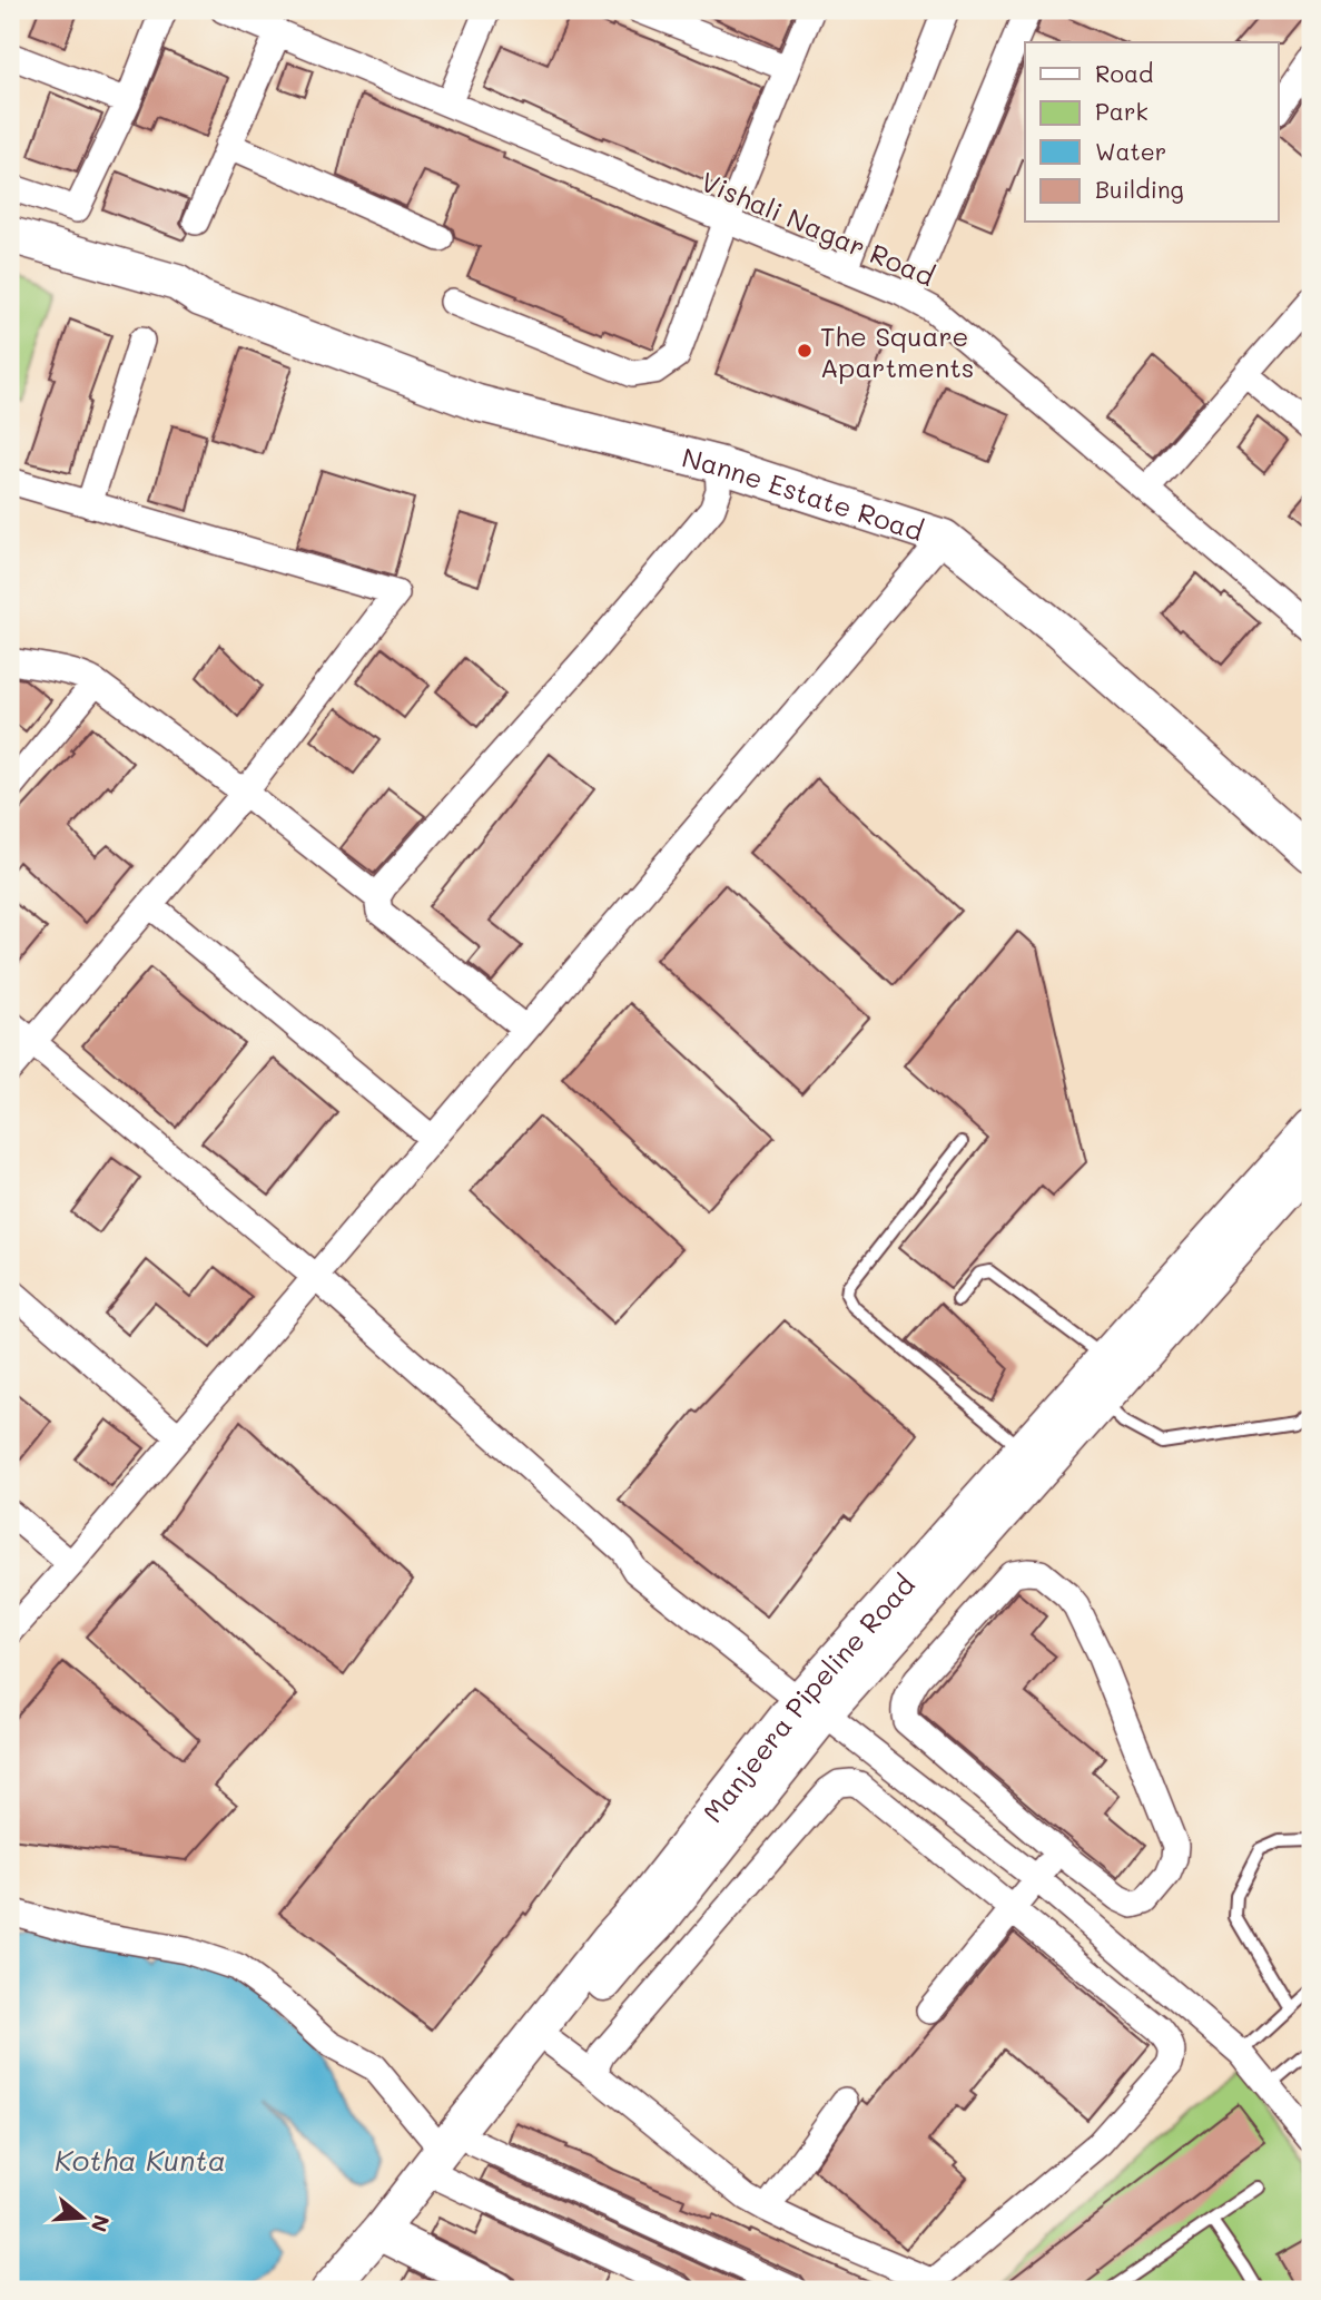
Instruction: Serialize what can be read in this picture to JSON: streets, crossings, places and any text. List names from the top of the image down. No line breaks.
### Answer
{"streets":{"main road":["Nanne Estate Road","Manjeera Pipeline Road"],"street":["Vishali Nagar Road"]},"water":["Kotha Kunta"],"places":["The Square Apartments"],"legend":["Road","Park","Water","Building"],"north":"right"}
